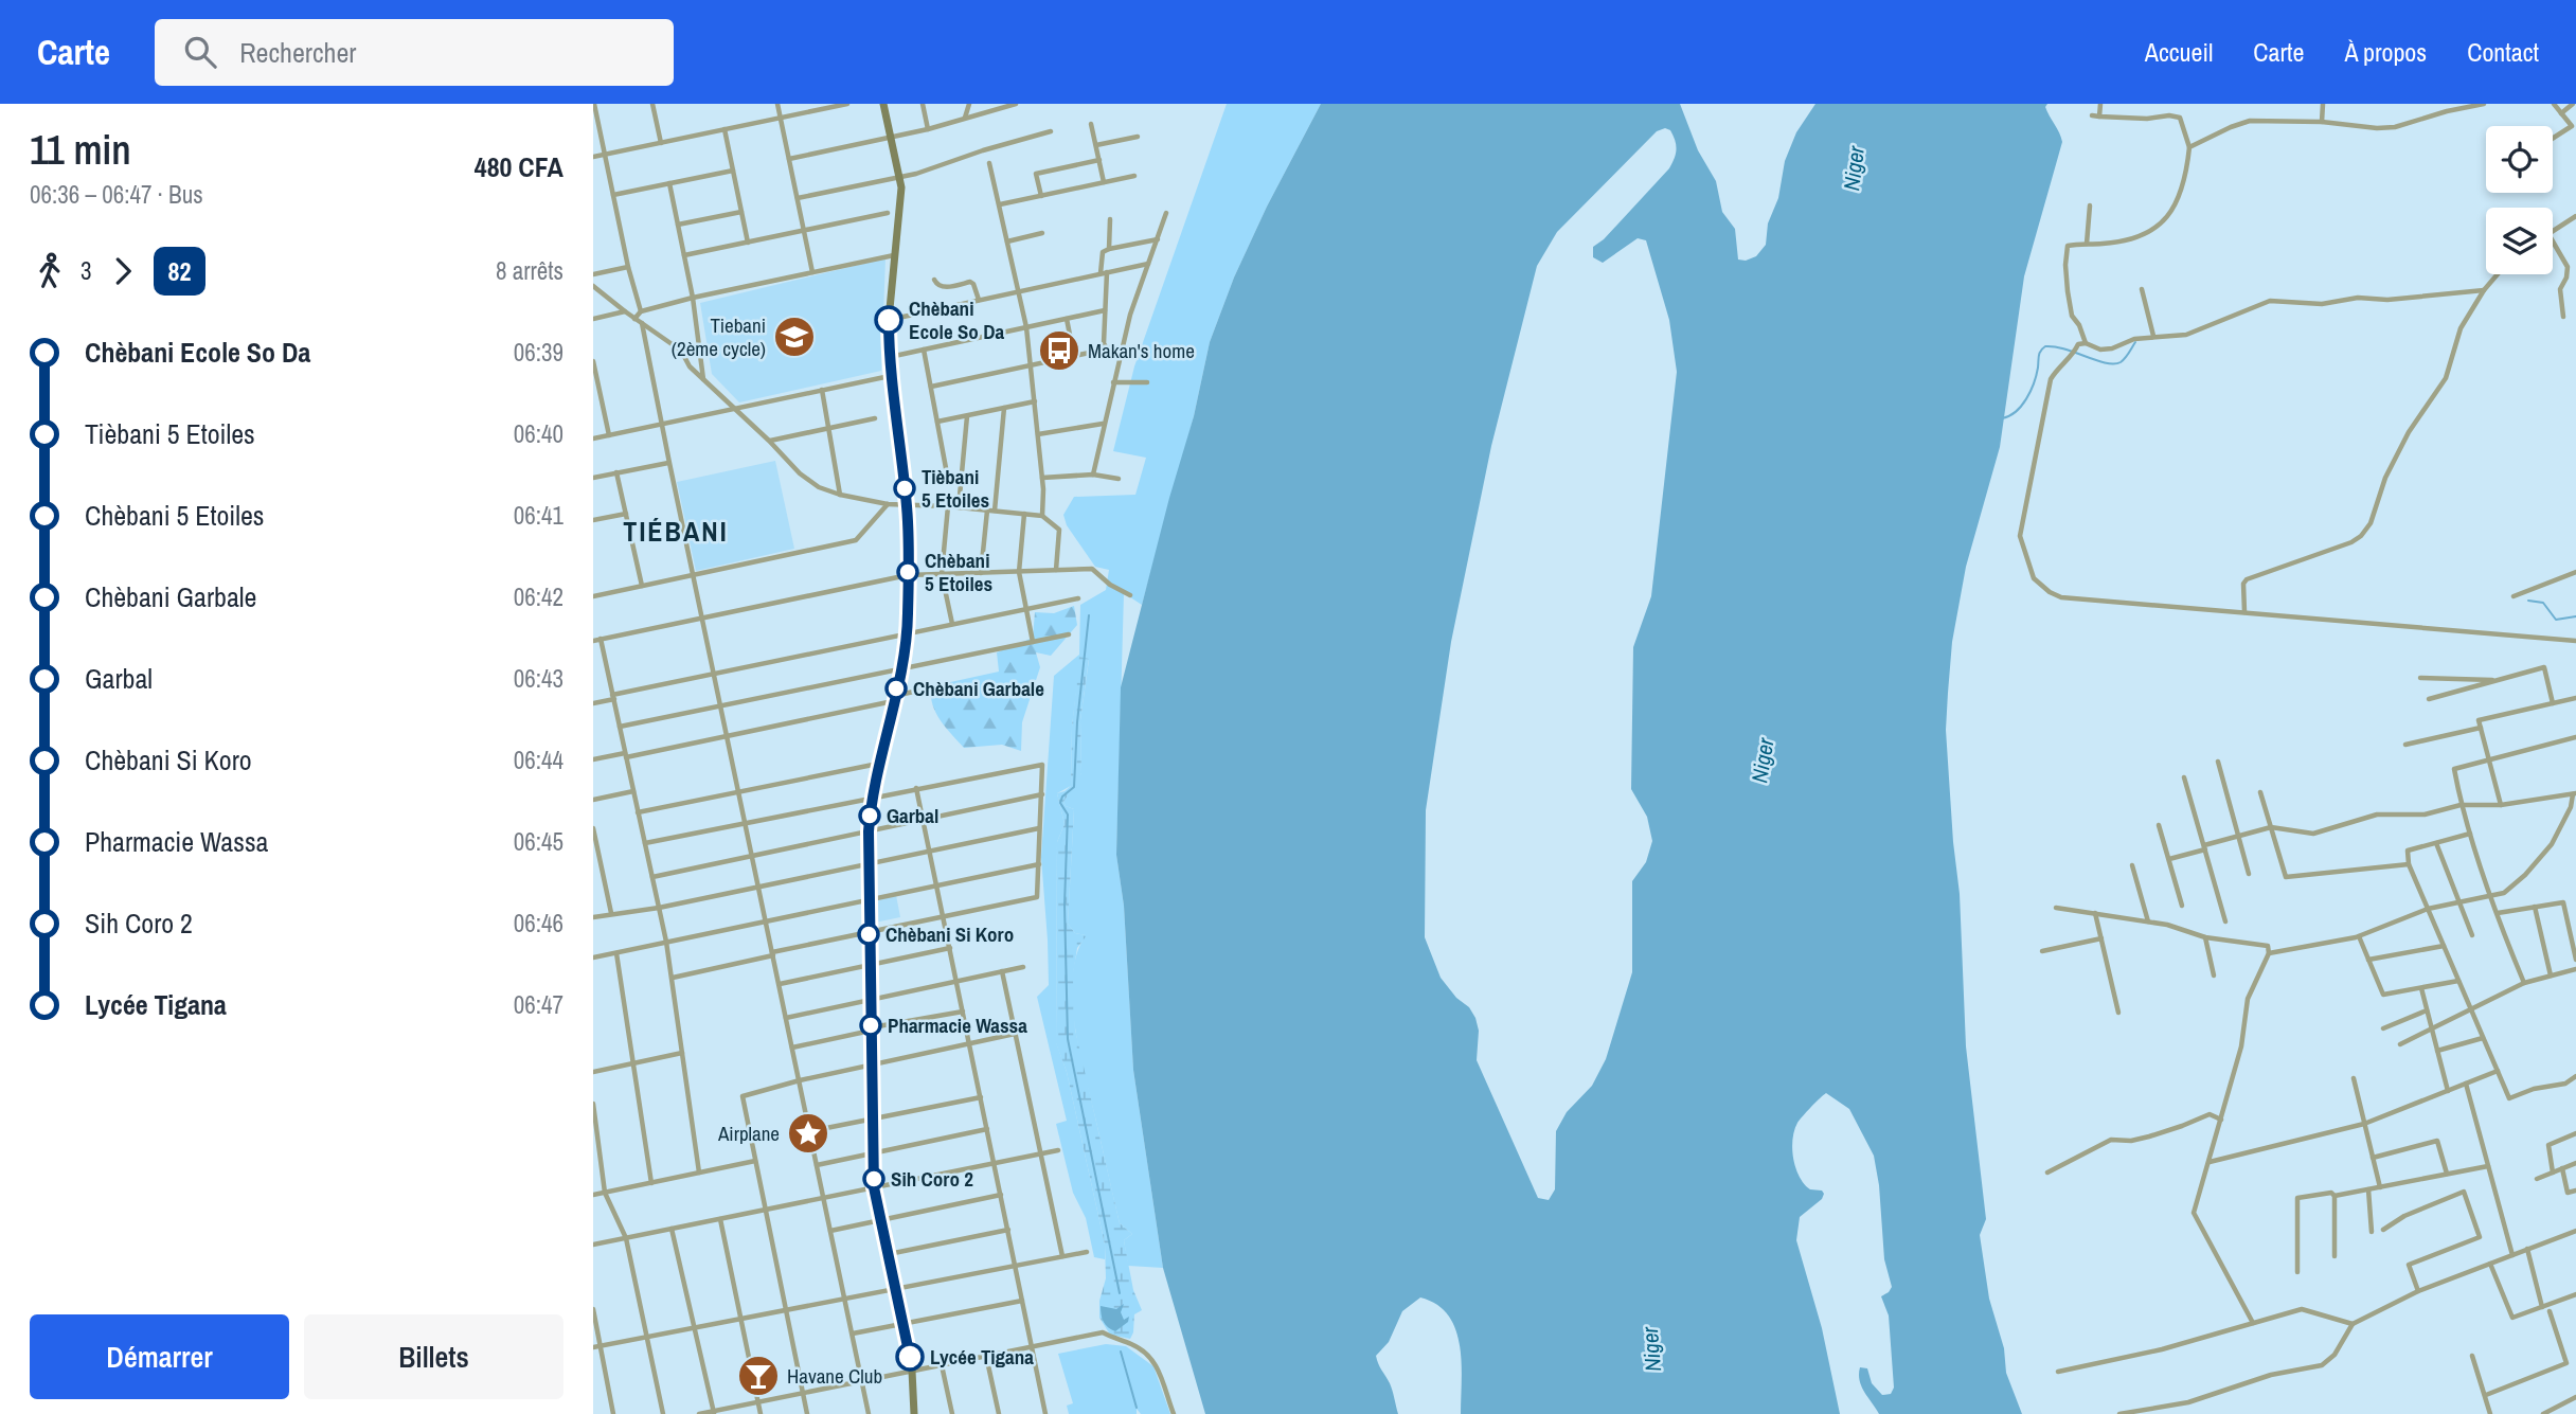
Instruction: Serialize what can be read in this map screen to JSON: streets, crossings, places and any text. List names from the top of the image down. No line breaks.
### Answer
{"districts":["TIÉBANI"],"water":["Niger"],"places":{"other":["Chèbani Ecole So Da","Tièbani 5 Etoiles","Chèbani 5 Etoiles","Chèbani Garbale","Garbal","Chèbani Si Koro","Pharmacie Wassa","Sih Coro 2","Lycée Tigana"],"school or university":["Tiebani (2ème cycle)"],"bus stop":["Makan's home"],"place":["Airplane"],"bar":["Havane Club"]},"lines":["bus line 82"],"page":{"header":"Carte","search":"Rechercher","nav":["Accueil","Carte","À propos","Contact"],"heading":["11 min","06:36 – 06:47 · Bus","480 CFA"],"legs":["3","82","8 arrêts"],"list":[{"name":"Chèbani Ecole So Da","value":"06:39"},{"name":"Tièbani 5 Etoiles","value":"06:40"},{"name":"Chèbani 5 Etoiles","value":"06:41"},{"name":"Chèbani Garbale","value":"06:42"},{"name":"Garbal","value":"06:43"},{"name":"Chèbani Si Koro","value":"06:44"},{"name":"Pharmacie Wassa","value":"06:45"},{"name":"Sih Coro 2","value":"06:46"},{"name":"Lycée Tigana","value":"06:47"}],"buttons":["Démarrer","Billets"]}}
